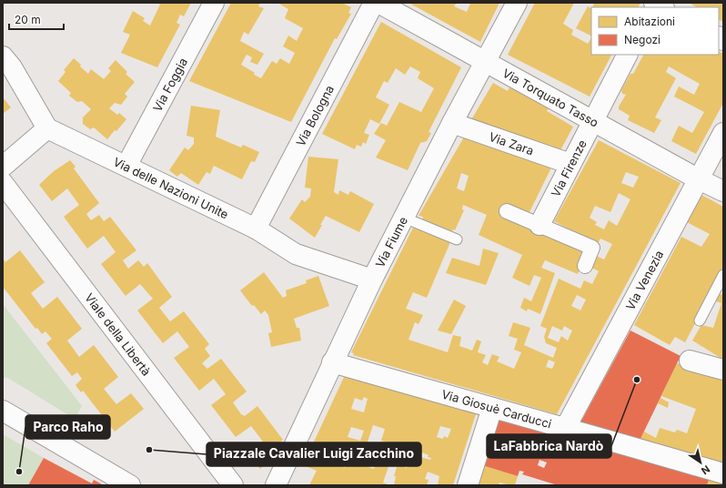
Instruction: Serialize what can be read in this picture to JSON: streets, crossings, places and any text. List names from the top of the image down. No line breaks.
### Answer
{"streets":{"street":["Via Foggia","Via Torquato Tasso","Via Bologna","Via Zara","Via Firenze","Via delle Nazioni Unite","Via Fiume","Via Venezia","Viale della Libertà","Via Giosuè Carducci"]},"crossings":[["Via Foggia","Via delle Nazioni Unite"],["Via Torquato Tasso","Via Firenze"],["Via Torquato Tasso","Via Fiume"],["Via Torquato Tasso","Via Venezia"],["Via Bologna","Via delle Nazioni Unite"],["Via Zara","Via Firenze"],["Via Zara","Via Fiume"],["Via delle Nazioni Unite","Via Fiume"],["Via Fiume","Via Giosuè Carducci"],["Via Venezia","Via Giosuè Carducci"]],"places":["LaFabbrica Nardò","Piazzale Cavalier Luigi Zacchino","Parco Raho"],"legend":["Abitazioni","Negozi"],"scale_bar":"20 m","north":"bottom right"}
